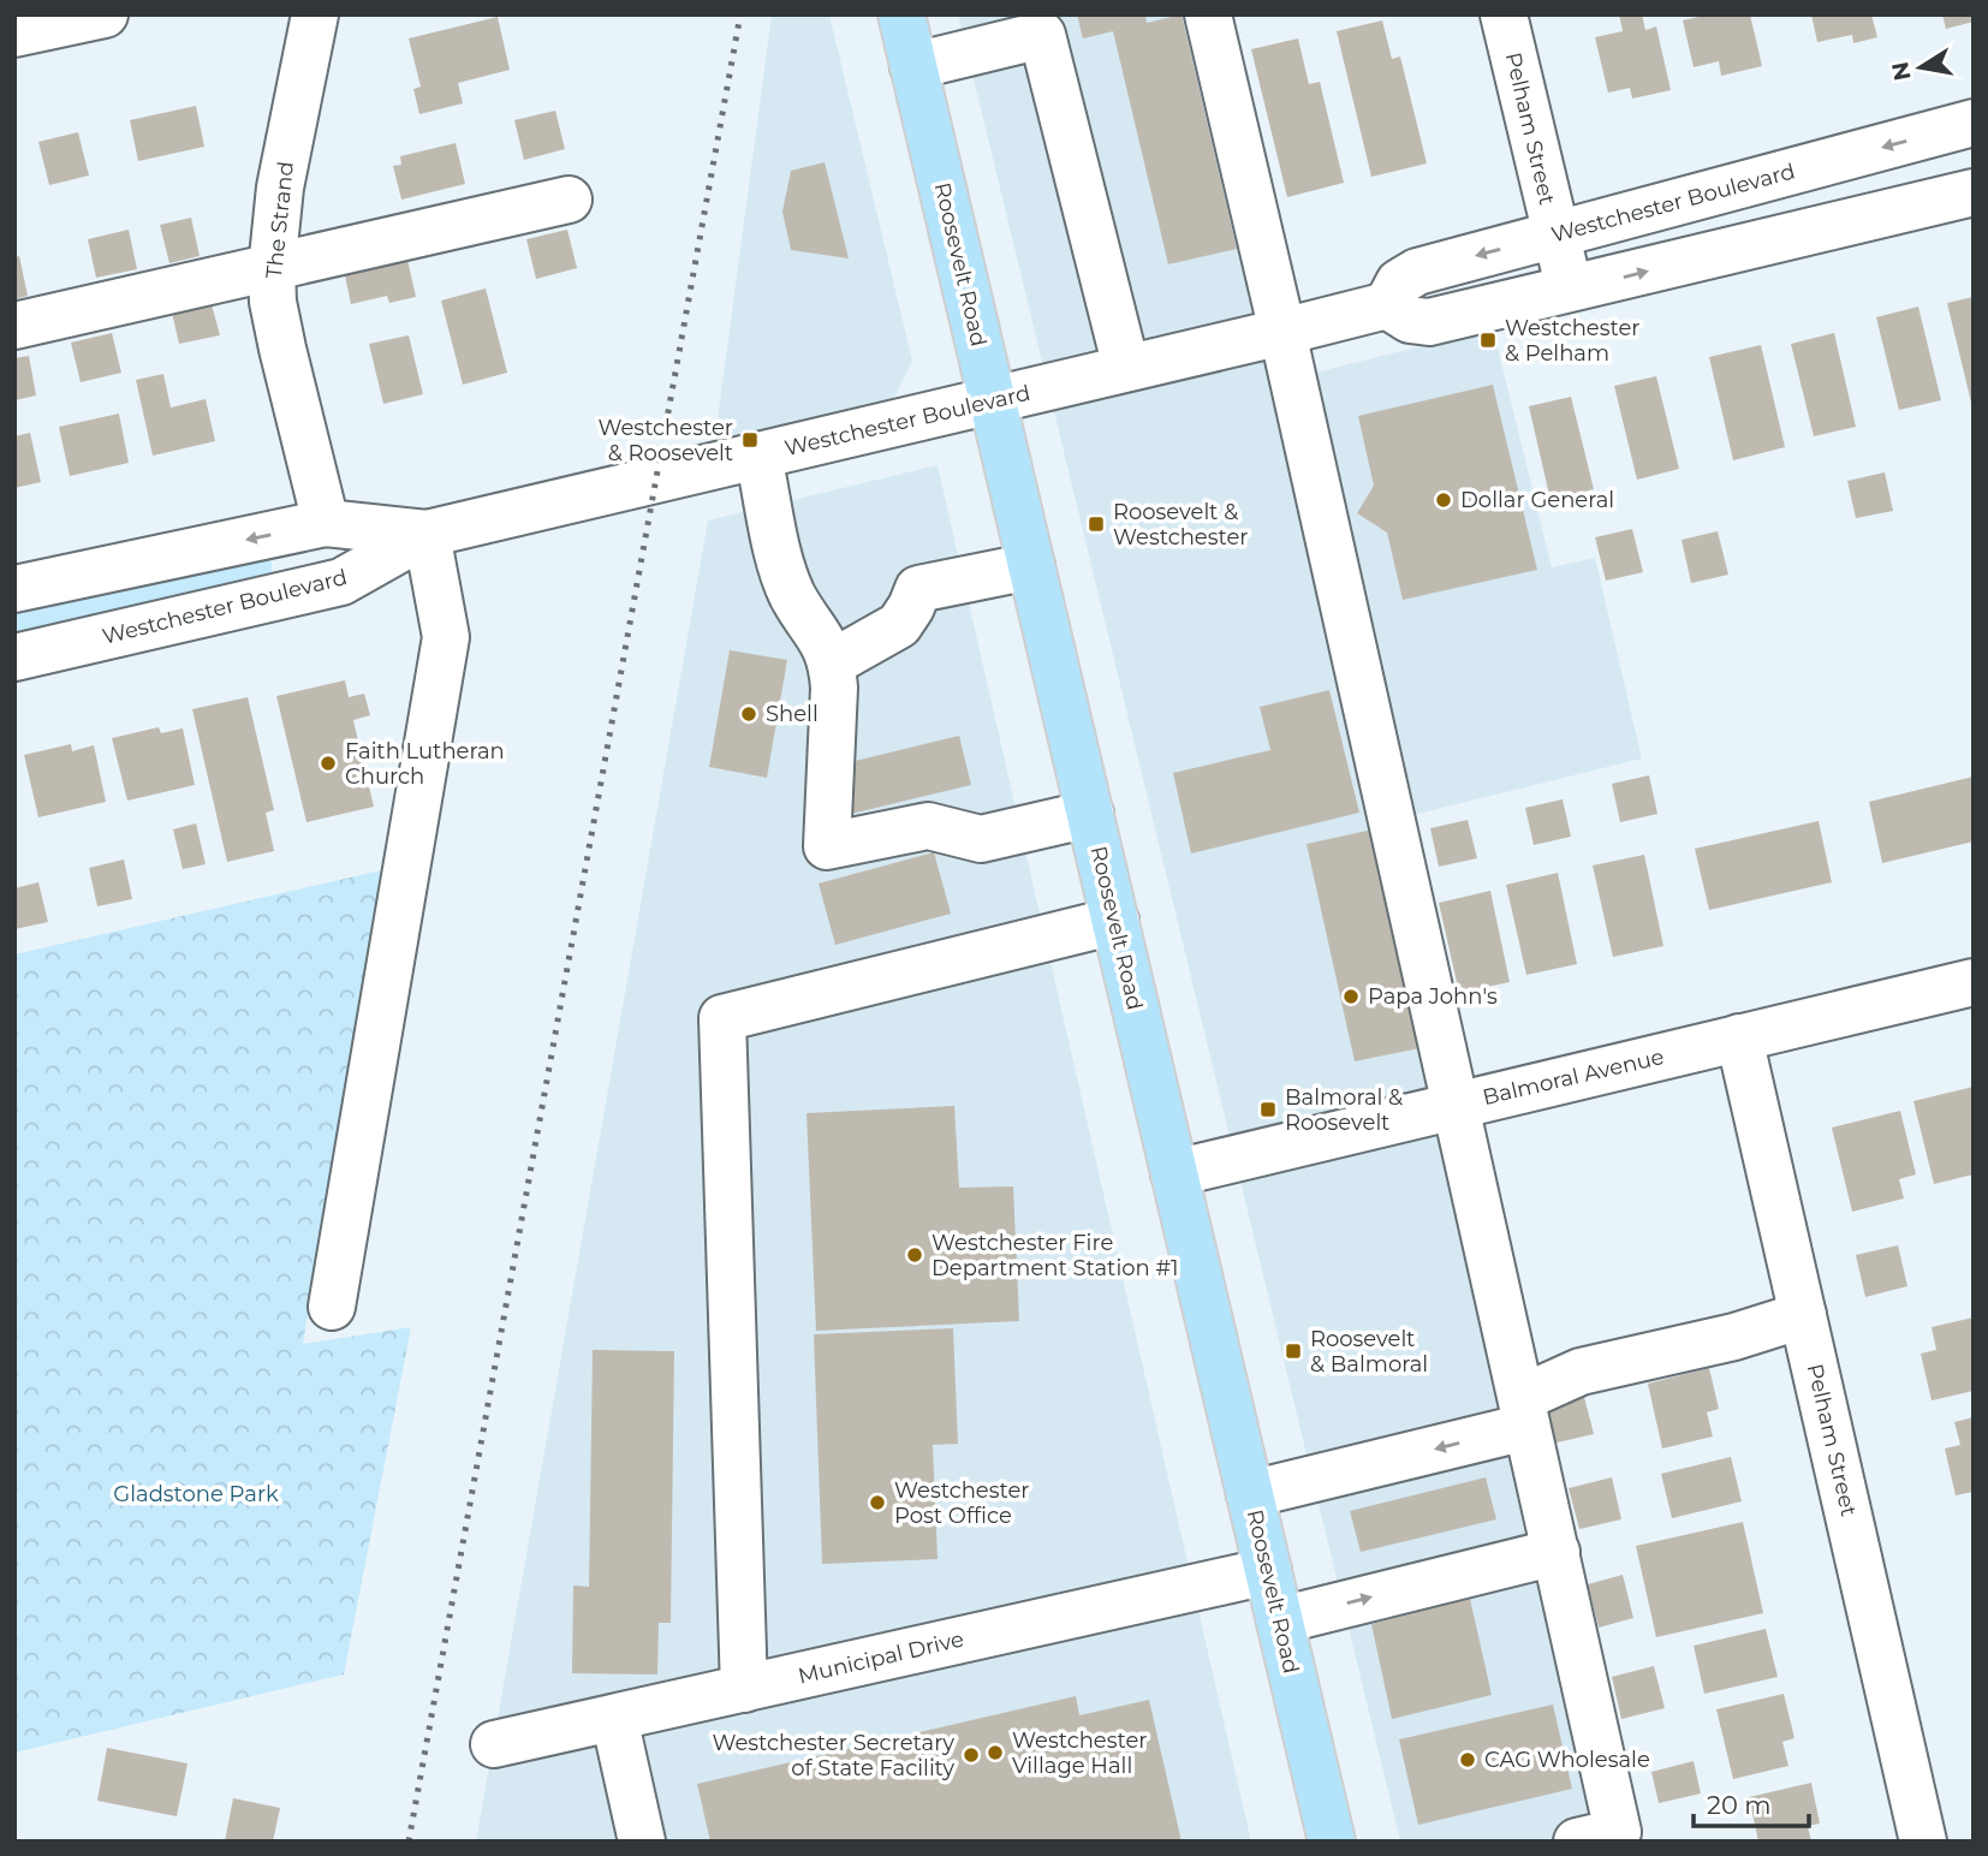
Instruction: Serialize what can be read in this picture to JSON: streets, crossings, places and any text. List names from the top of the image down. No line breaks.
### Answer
{"streets":{"main road":["Roosevelt Road"],"street":["Pelham Street","Westchester Boulevard","The Strand","Balmoral Avenue","Municipal Drive"]},"crossings":[["Pelham Street","Westchester Boulevard"],["Pelham Street","Balmoral Avenue"],["Westchester Boulevard","The Strand"],["Westchester Boulevard","Roosevelt Road"],["Roosevelt Road","Balmoral Avenue"],["Roosevelt Road","Municipal Drive"]],"parks":["Gladstone Park"],"places":{"transit":["Westchester & Pelham","Westchester & Roosevelt","Roosevelt & Westchester","Balmoral & Roosevelt","Roosevelt & Balmoral"],"other":["Dollar General","Shell","Faith Lutheran Church","Papa John's","Westchester Fire Department Station #1","Westchester Post Office","Westchester Village Hall","Westchester Secretary of State Facility","CAG Wholesale"]},"scale_bar":"20 m","north":"left"}
